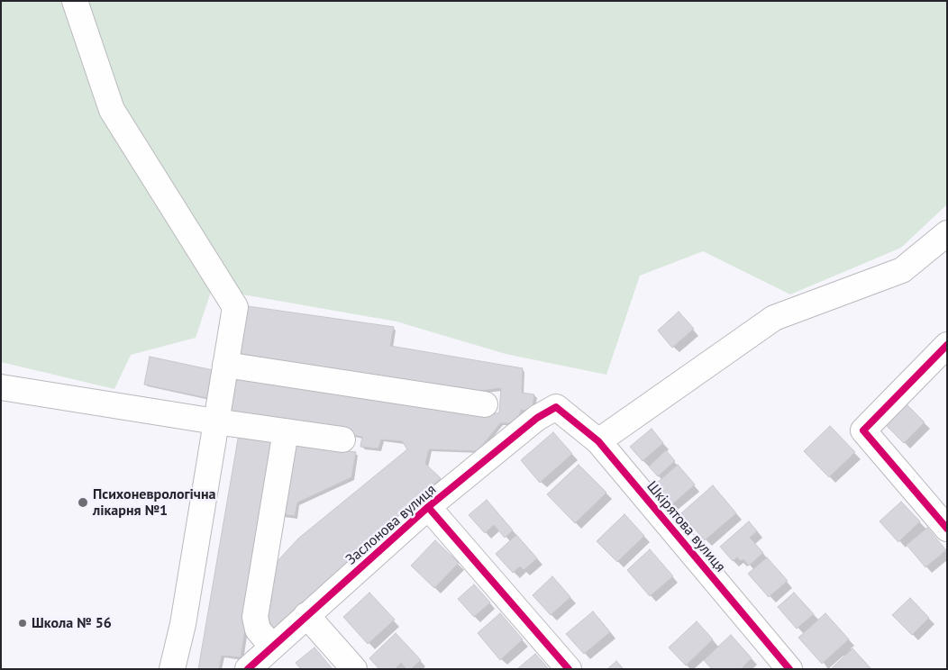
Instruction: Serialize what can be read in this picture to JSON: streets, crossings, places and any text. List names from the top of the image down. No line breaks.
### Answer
{"streets":{"street":["Заслонова вулиця","Шкірятова вулиця"]},"crossings":[["Заслонова вулиця","Шкірятова вулиця"]],"places":["Психоневрологічна лікарня №1","Школа № 56"]}
